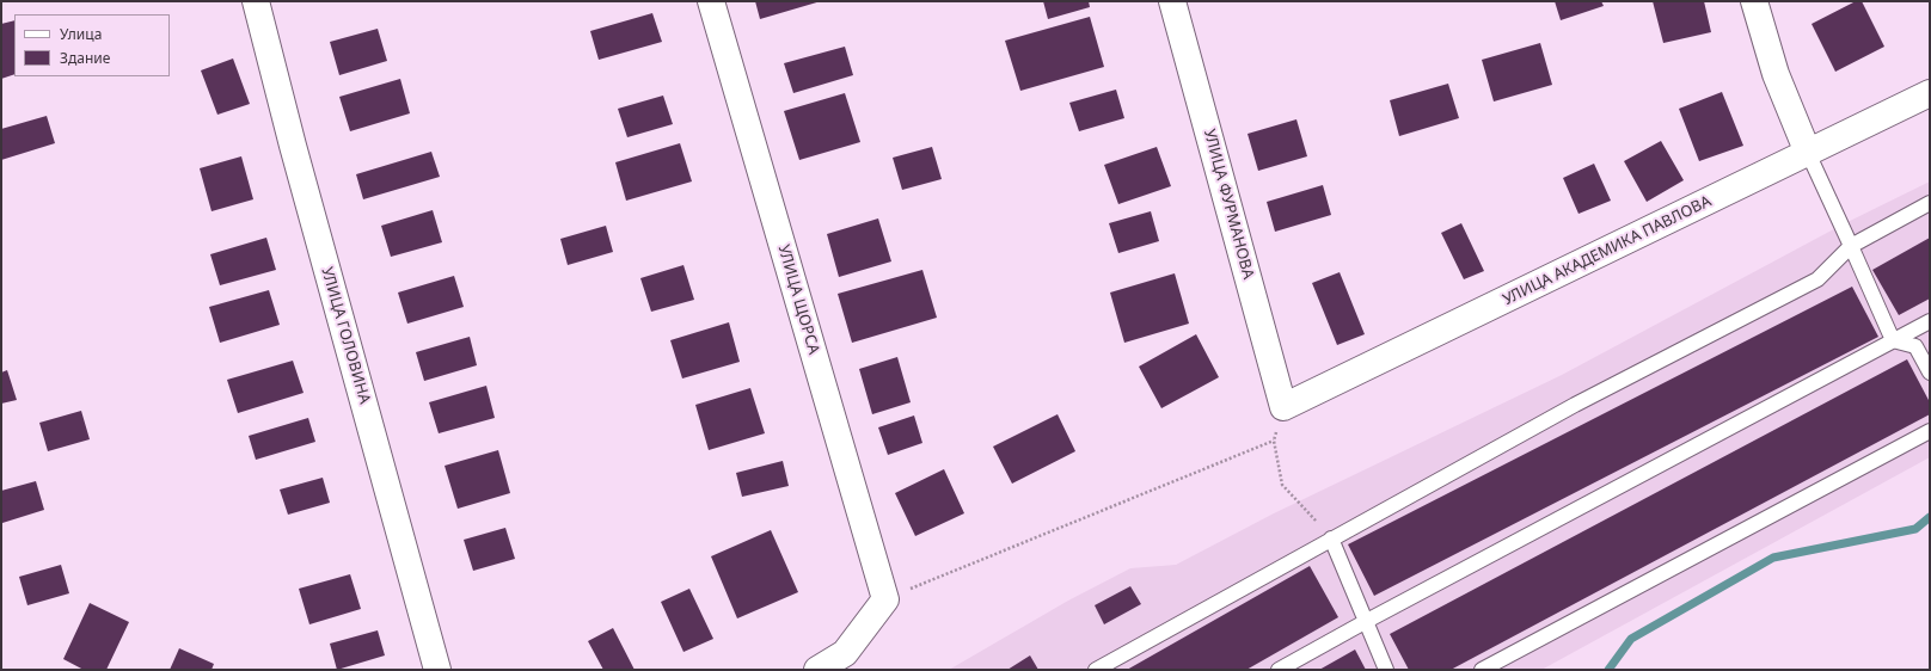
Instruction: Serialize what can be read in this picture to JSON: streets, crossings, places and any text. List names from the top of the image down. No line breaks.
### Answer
{"streets":{"street":["УЛИЦА ФУРМАНОВА","УЛИЦА АКАДЕМИКА ПАВЛОВА","УЛИЦА ЩОРСА","УЛИЦА ГОЛОВИНА"]},"crossings":[["УЛИЦА ФУРМАНОВА","УЛИЦА АКАДЕМИКА ПАВЛОВА"]],"legend":["Улица","Здание"]}
